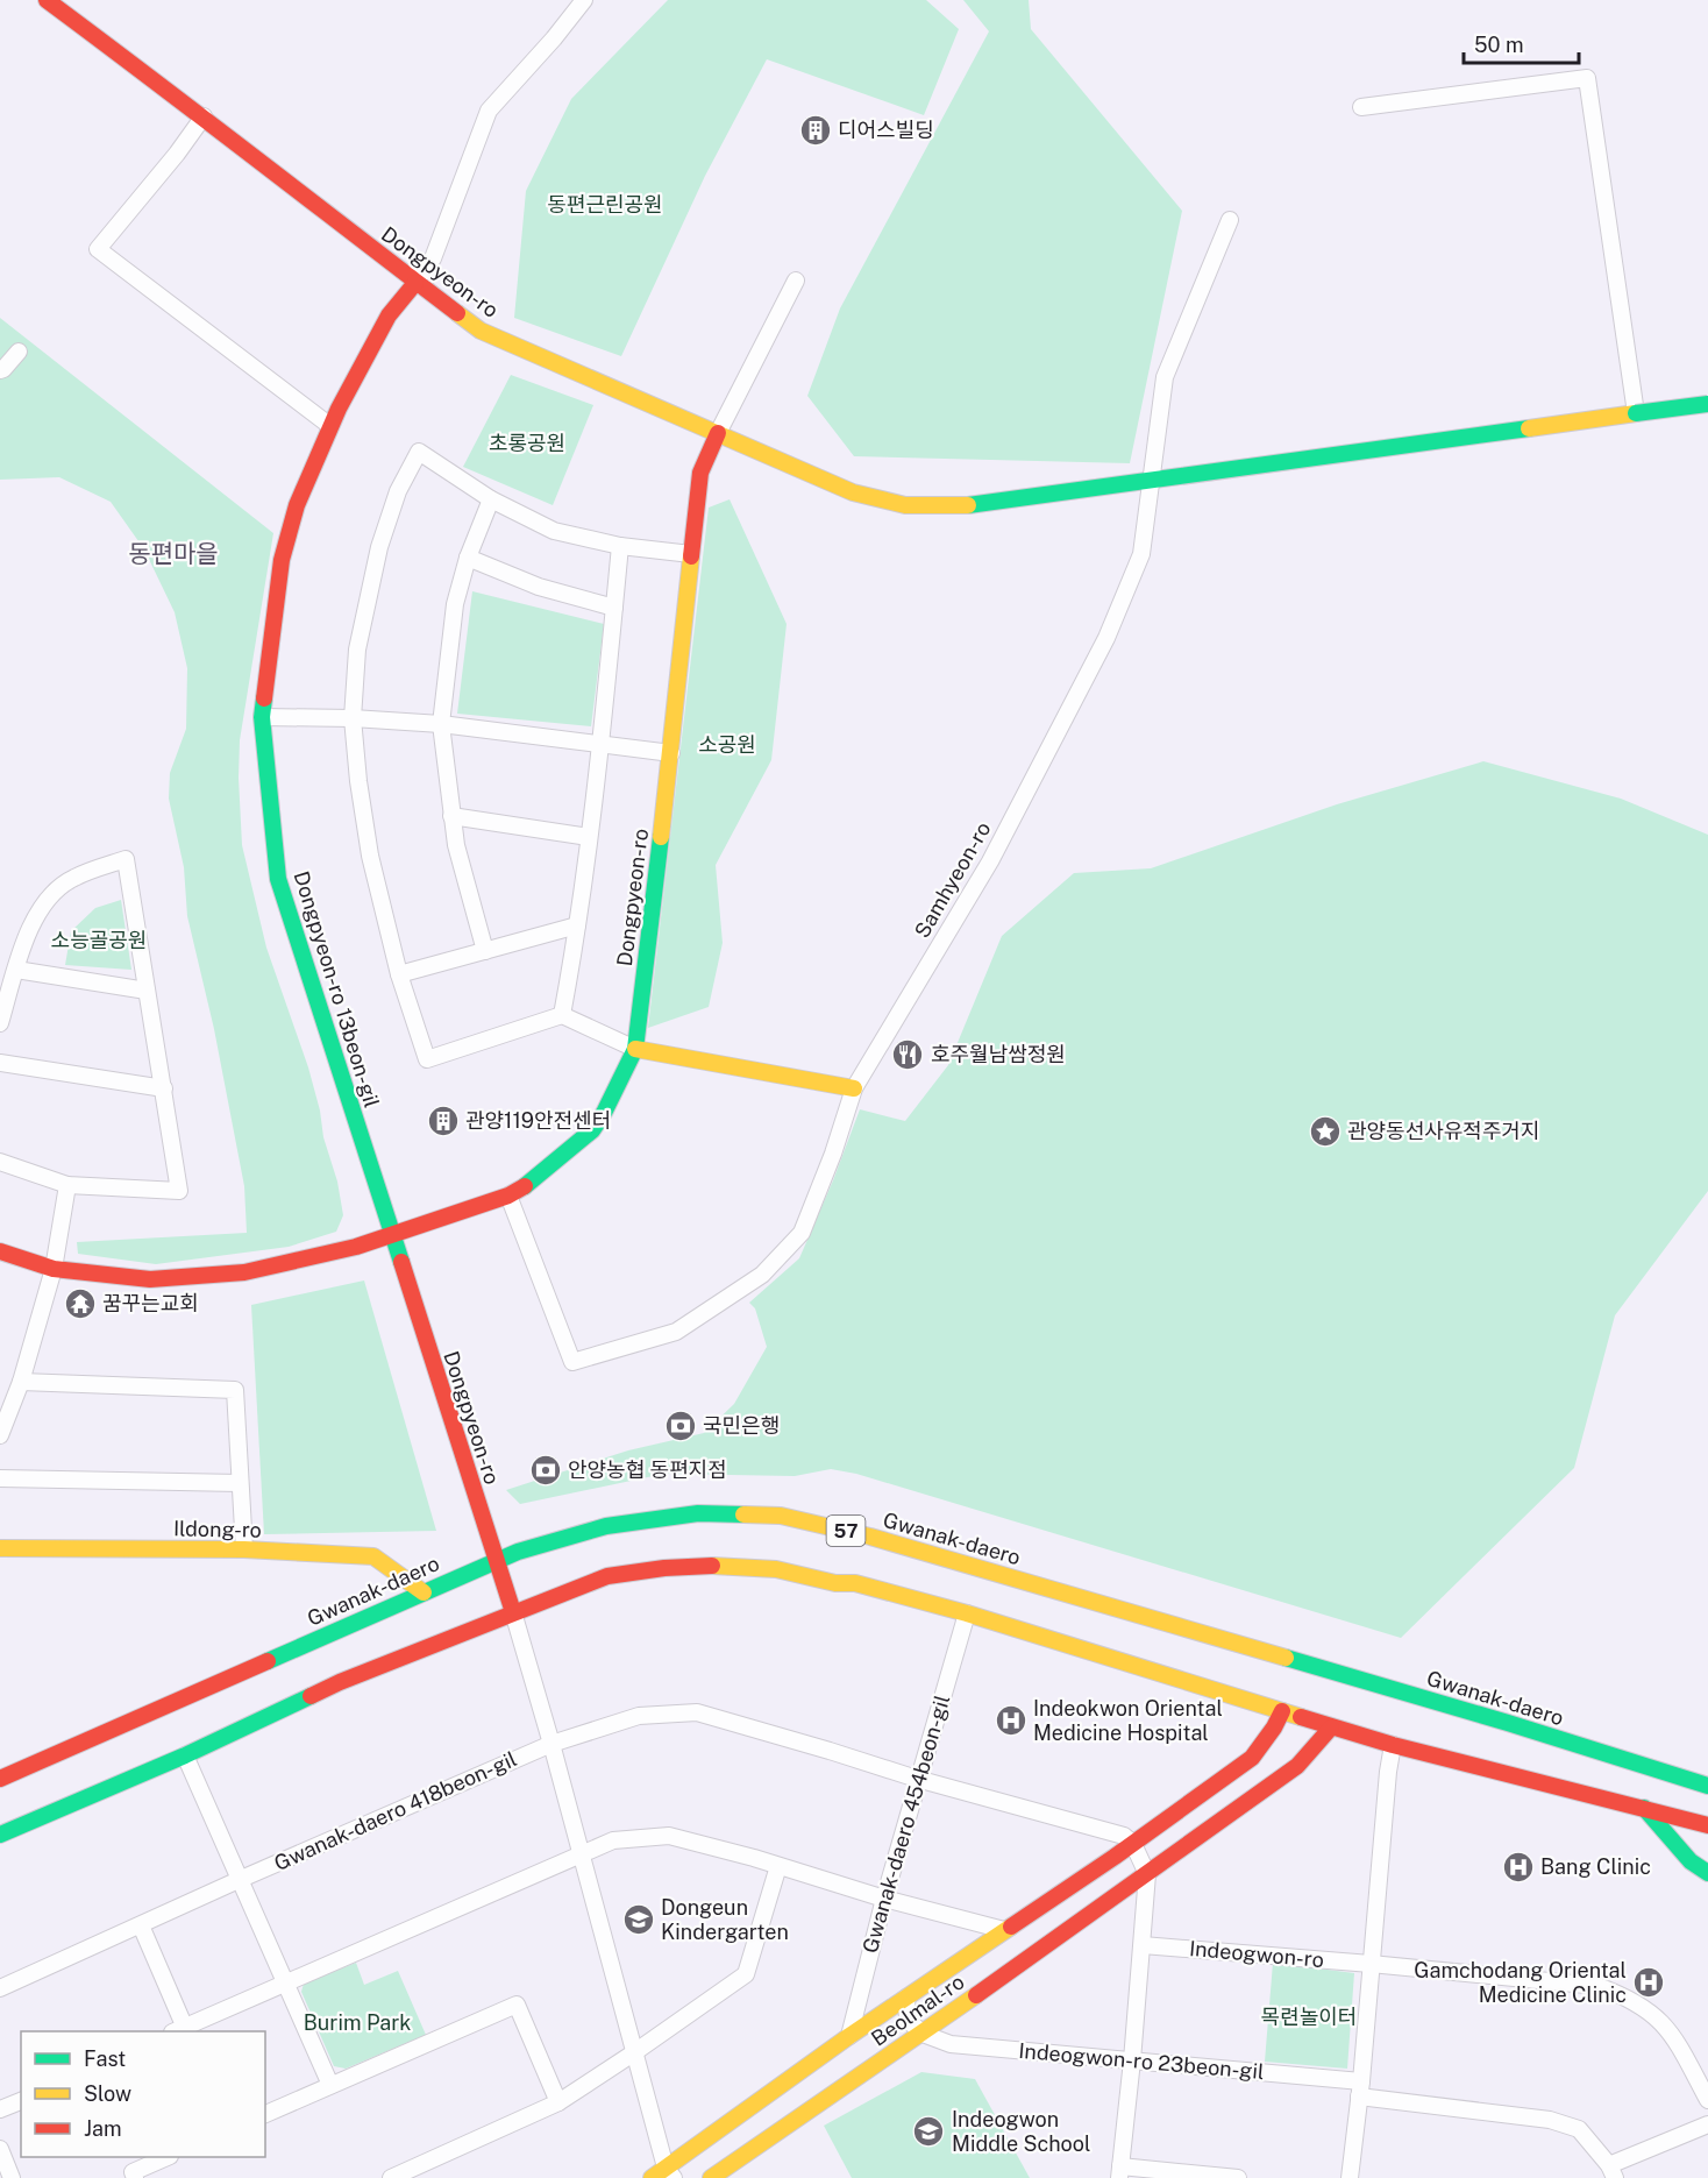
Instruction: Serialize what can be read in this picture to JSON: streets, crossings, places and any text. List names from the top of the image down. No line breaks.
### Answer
{"streets":{"street":["Dongpyeon-ro","Samhyeon-ro","Dongpyeon-ro 13beon-gil","Ildong-ro","57","Gwanak-daero","Gwanak-daero 418beon-gil","Gwanak-daero 454beon-gil","Indeogwon-ro","Beolmal-ro","Indeogwon-ro 23beon-gil"]},"crossings":[["Dongpyeon-ro","Samhyeon-ro"],["Dongpyeon-ro","Dongpyeon-ro 13beon-gil"],["Dongpyeon-ro","Gwanak-daero"],["Ildong-ro","Gwanak-daero"],["Gwanak-daero 418beon-gil","Gwanak-daero 454beon-gil"],["Gwanak-daero 454beon-gil","Beolmal-ro"],["Beolmal-ro","Indeogwon-ro 23beon-gil"]],"districts":["동편마을"],"parks":["동편근린공원","초롱공원","소공원","소능골공원","목련놀이터","Burim Park"],"places":{"building":["디어스빌딩","관양119안전센터"],"restaurant":["호주월남쌈정원"],"place":["관양동선사유적주거지"],"temple":["꿈꾸는교회"],"bank":["국민은행","안양농협 동편지점"],"hospital":["Indeokwon Oriental Medicine Hospital","Bang Clinic","Gamchodang Oriental Medicine Clinic"],"school or university":["Dongeun Kindergarten","Indeogwon Middle School"]},"legend":["Fast","Slow","Jam"],"scale_bar":"50 m"}
